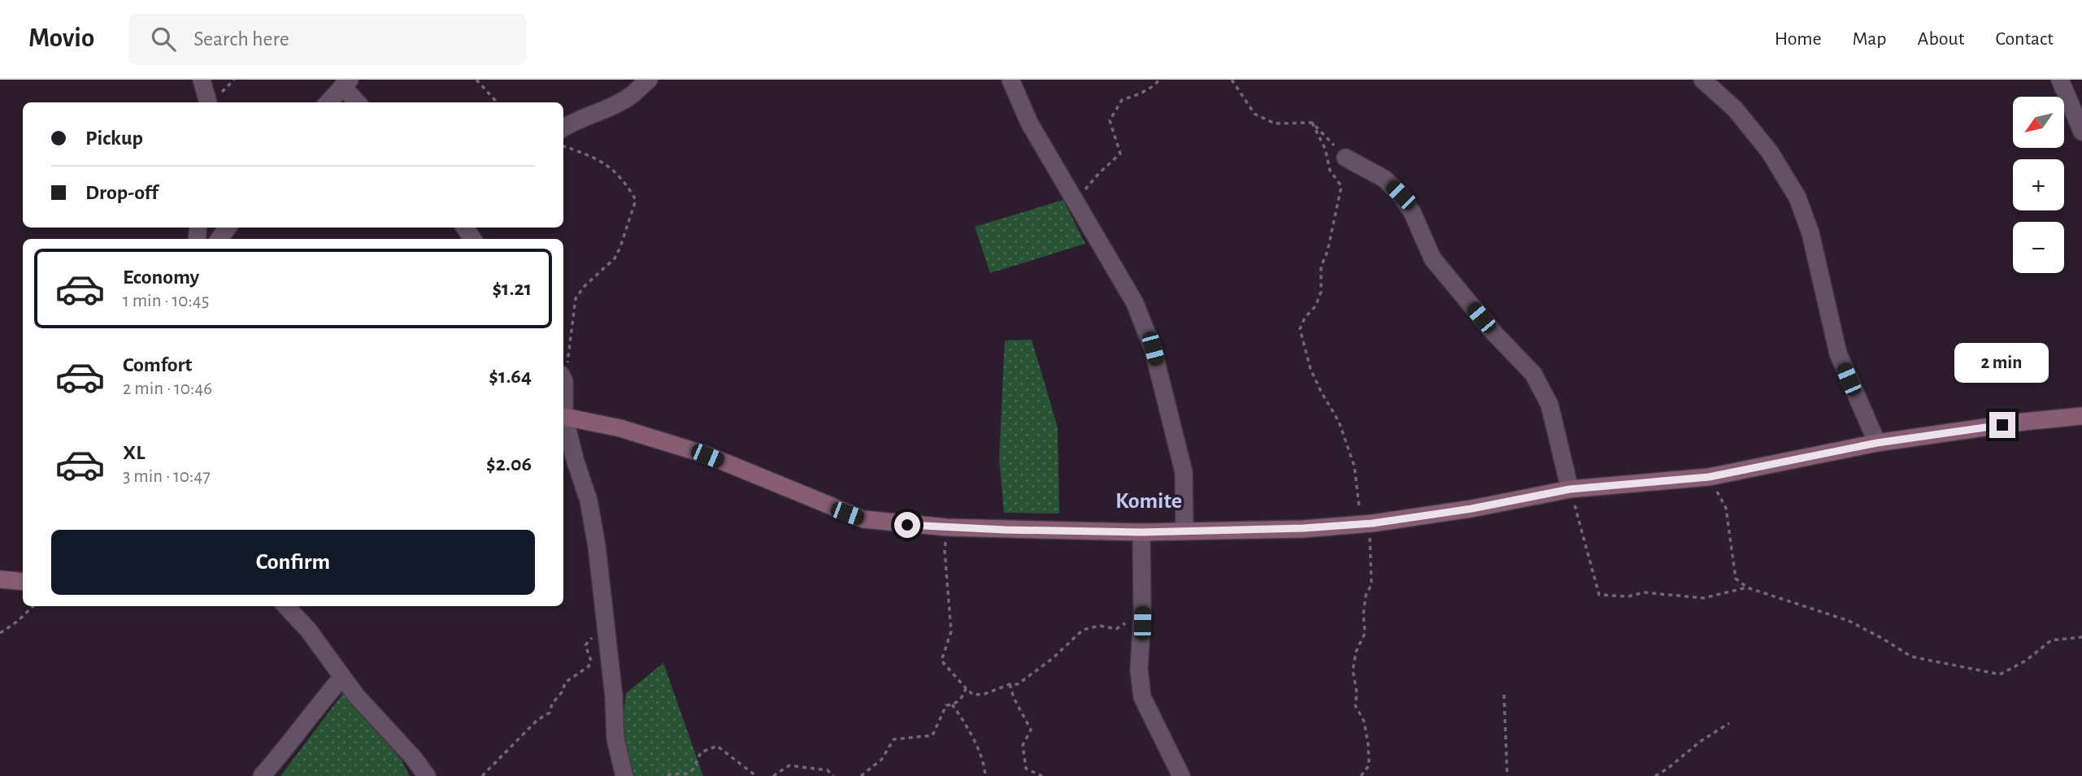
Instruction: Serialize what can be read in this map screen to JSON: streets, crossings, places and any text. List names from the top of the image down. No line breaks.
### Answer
{"districts":["Komite"],"north":"bottom left","page":{"header":"Movio","search":"Search here","nav":["Home","Map","About","Contact"],"map_buttons":["+","−"],"banner":["Pickup","Drop-off"],"list":[{"name":"Economy","note":"1 min · 10:45","value":"$1.21"},{"name":"Comfort","note":"2 min · 10:46","value":"$1.64"},{"name":"XL","note":"3 min · 10:47","value":"$2.06"}],"bubble":"2 min","buttons":"Confirm"}}
